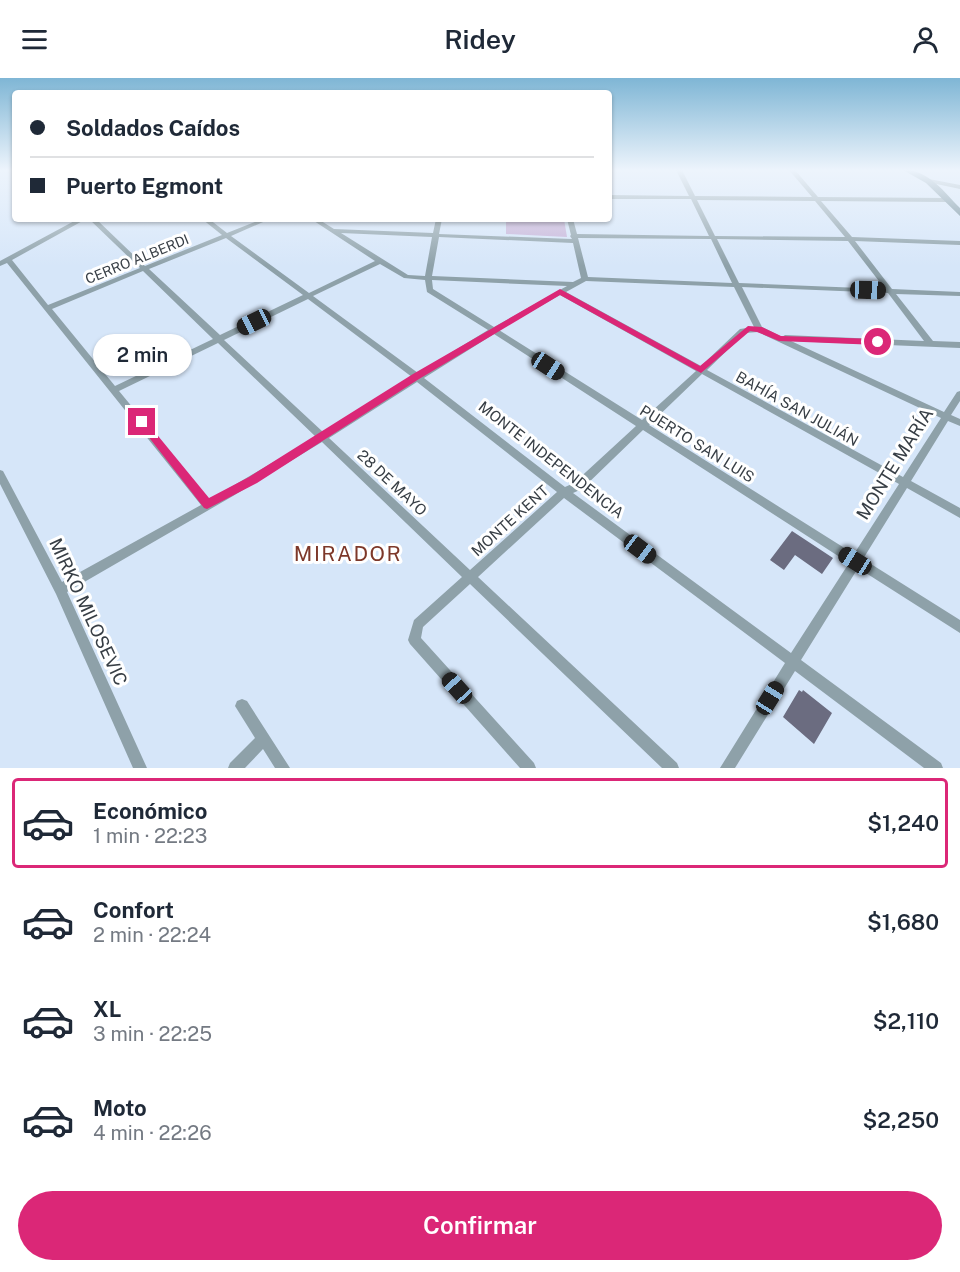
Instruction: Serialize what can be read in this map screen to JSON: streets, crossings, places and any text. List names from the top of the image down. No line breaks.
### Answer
{"streets":{"street":["CERRO ALBERDI","BAHÍA SAN JULIÁN","PUERTO SAN LUIS","MONTE INDEPENDENCIA","MONTE MARÍA","28 DE MAYO","MONTE KENT","MIRKO MILOSEVIC"]},"crossings":[["CERRO ALBERDI","MONTE INDEPENDENCIA"],["CERRO ALBERDI","28 DE MAYO"],["BAHÍA SAN JULIÁN","MONTE MARÍA"],["BAHÍA SAN JULIÁN","MONTE KENT"],["PUERTO SAN LUIS","MONTE MARÍA"],["PUERTO SAN LUIS","MONTE KENT"],["MONTE INDEPENDENCIA","MONTE MARÍA"],["MONTE INDEPENDENCIA","MONTE KENT"],["28 DE MAYO","MONTE KENT"]],"districts":["MIRADOR"],"page":{"header":"Ridey","banner":["Soldados Caídos","Puerto Egmont"],"bubble":"2 min","list":[{"name":"Económico","note":"1 min · 22:23","value":"$1,240"},{"name":"Confort","note":"2 min · 22:24","value":"$1,680"},{"name":"XL","note":"3 min · 22:25","value":"$2,110"},{"name":"Moto","note":"4 min · 22:26","value":"$2,250"}],"buttons":"Confirmar"}}
